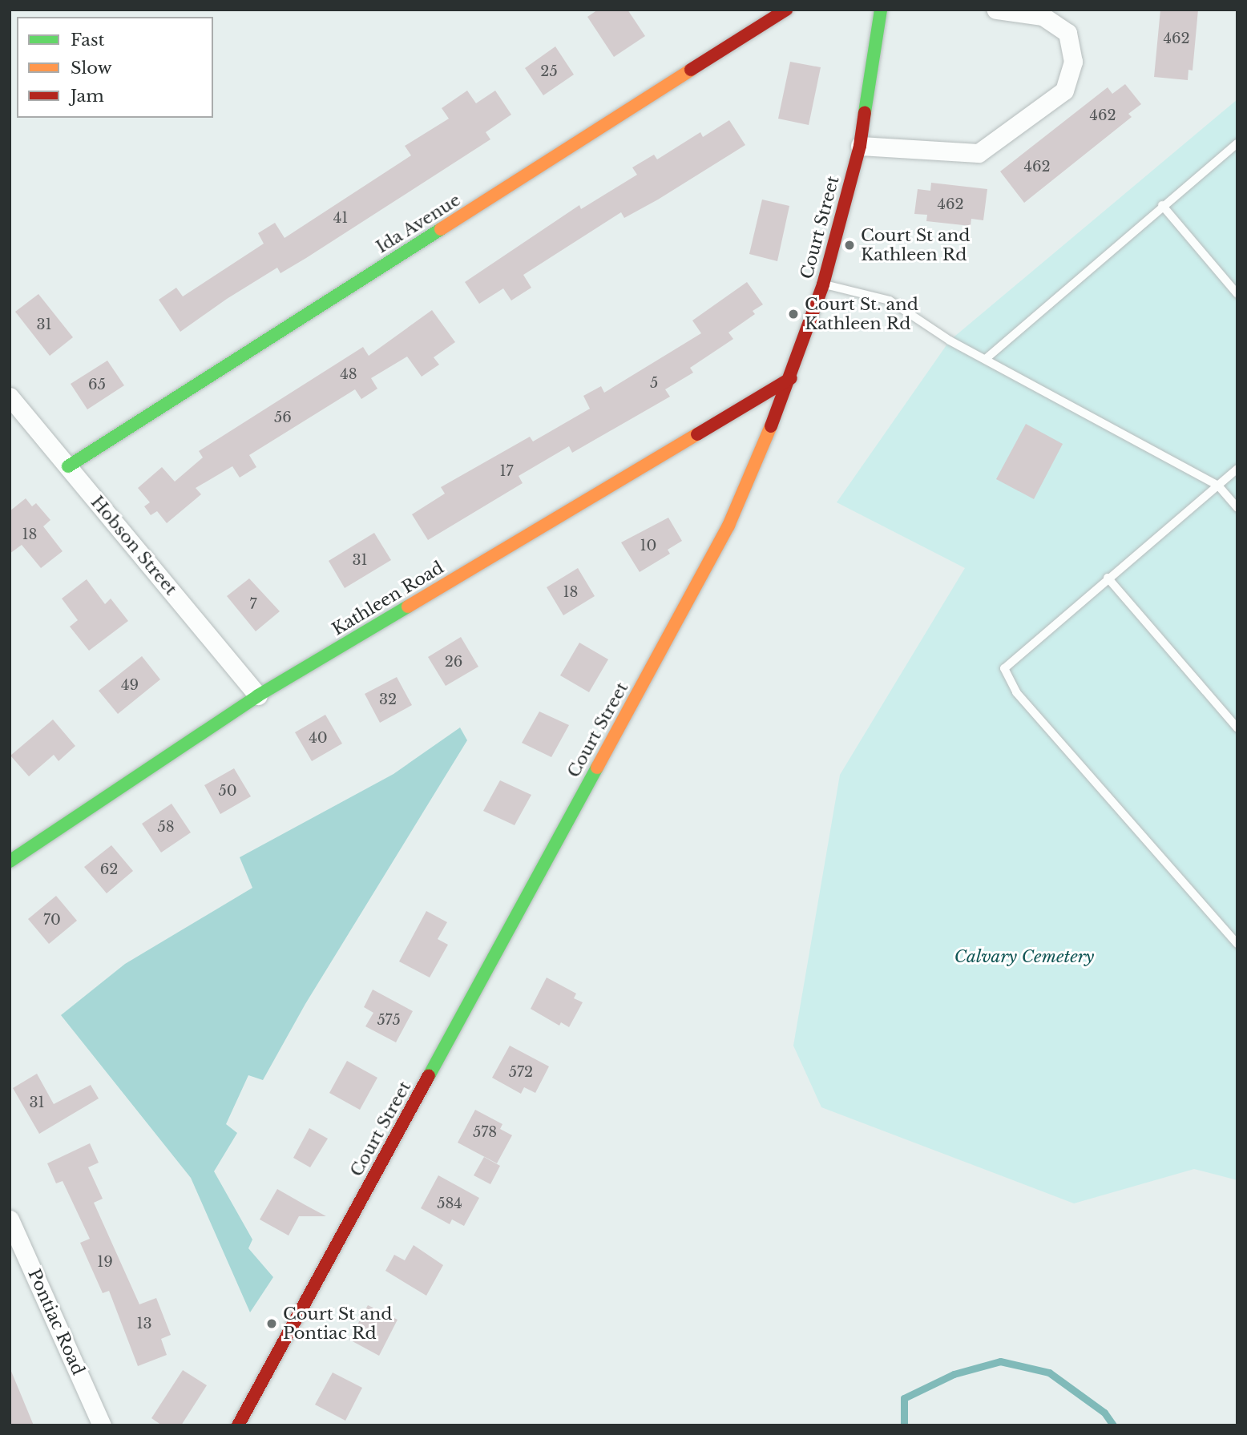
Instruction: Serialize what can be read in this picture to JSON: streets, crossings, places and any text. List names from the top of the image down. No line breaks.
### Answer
{"streets":{"street":["Ida Avenue","Court Street","Hobson Street","Kathleen Road","Pontiac Road"]},"crossings":[["Ida Avenue","Hobson Street"],["Court Street","Kathleen Road"],["Hobson Street","Kathleen Road"]],"parks":["Calvary Cemetery"],"places":["Court St and Kathleen Rd","Court St. and Kathleen Rd","Court St and Pontiac Rd"],"house_numbers":["462","25","462","462","462","41","31","48","5","65","56","17","18","10","31","18","7","26","49","32","40","50","58","62","70","575","572","31","578","584","19","13"],"legend":["Fast","Slow","Jam"]}
